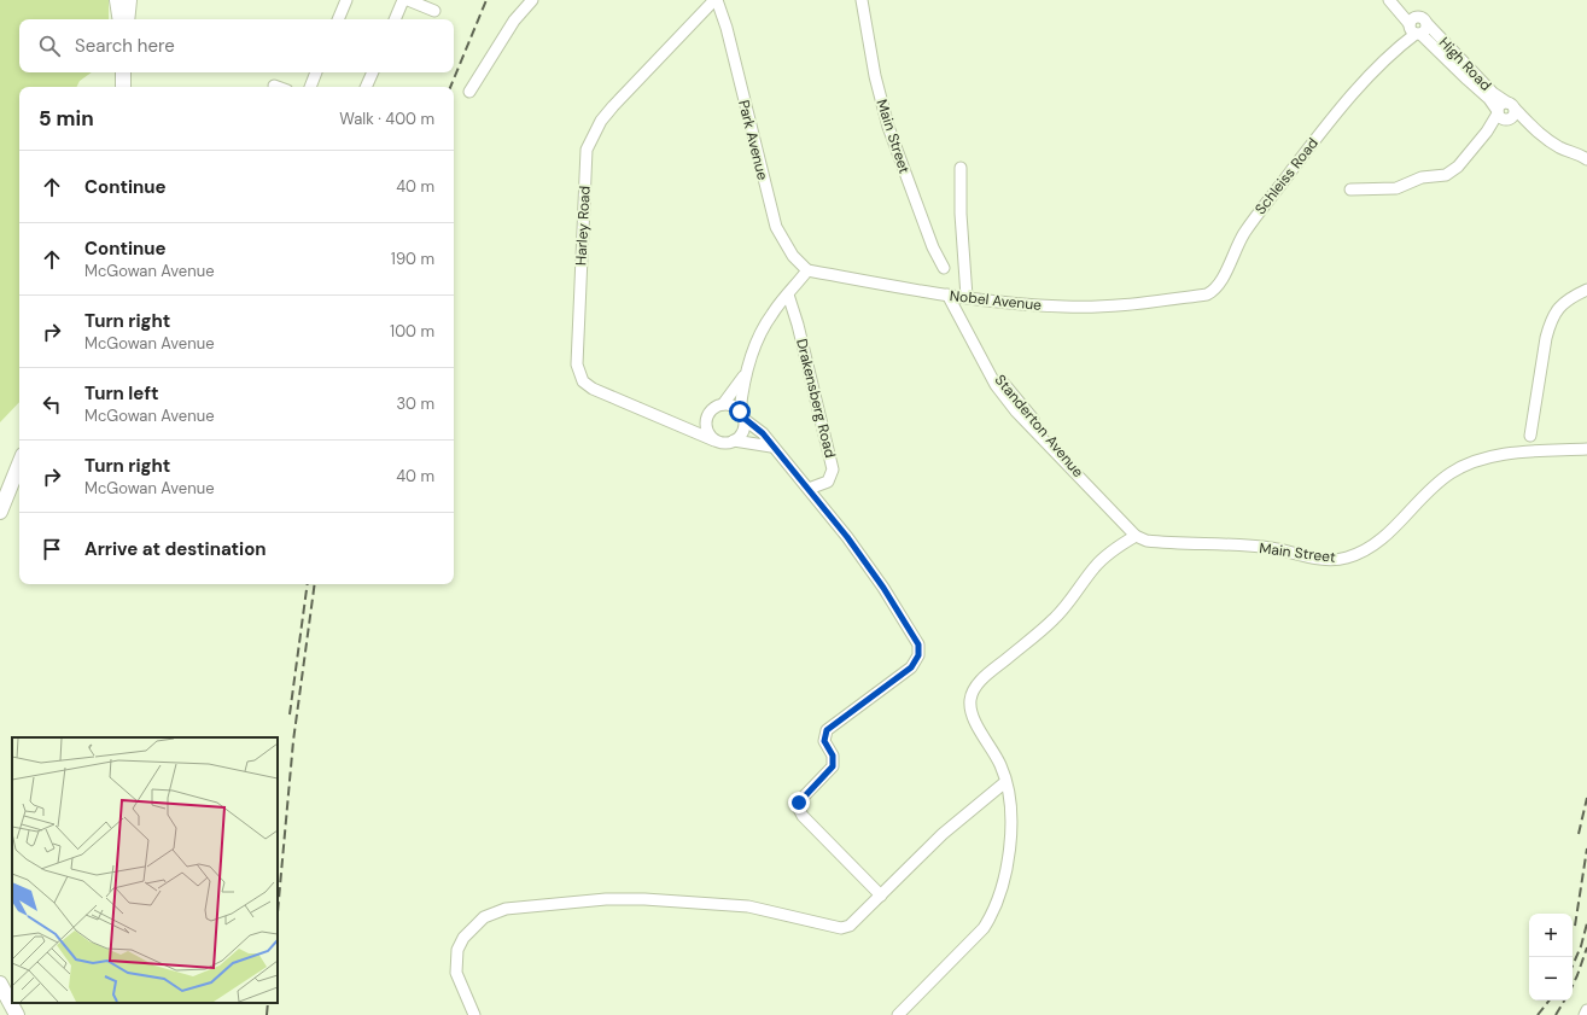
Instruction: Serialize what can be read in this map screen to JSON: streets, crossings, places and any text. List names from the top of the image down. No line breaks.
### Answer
{"streets":{"street":["High Road","Main Street","Park Avenue","Schleiss Road","Harley Road","Nobel Avenue","Drakensberg Road","Standerton Avenue"]},"crossings":[["High Road","Schleiss Road"],["Main Street","Standerton Avenue"],["Park Avenue","Harley Road"],["Park Avenue","Nobel Avenue"],["Schleiss Road","Nobel Avenue"],["Nobel Avenue","Standerton Avenue"]],"page":{"search":"Search here","heading":["5 min","Walk · 400 m"],"list":[["Continue","40 m"],["Continue","McGowan Avenue","190 m"],["Turn right","McGowan Avenue","100 m"],["Turn left","McGowan Avenue","30 m"],["Turn right","McGowan Avenue","40 m"],"Arrive at destination"],"map_buttons":["+","−"]}}
